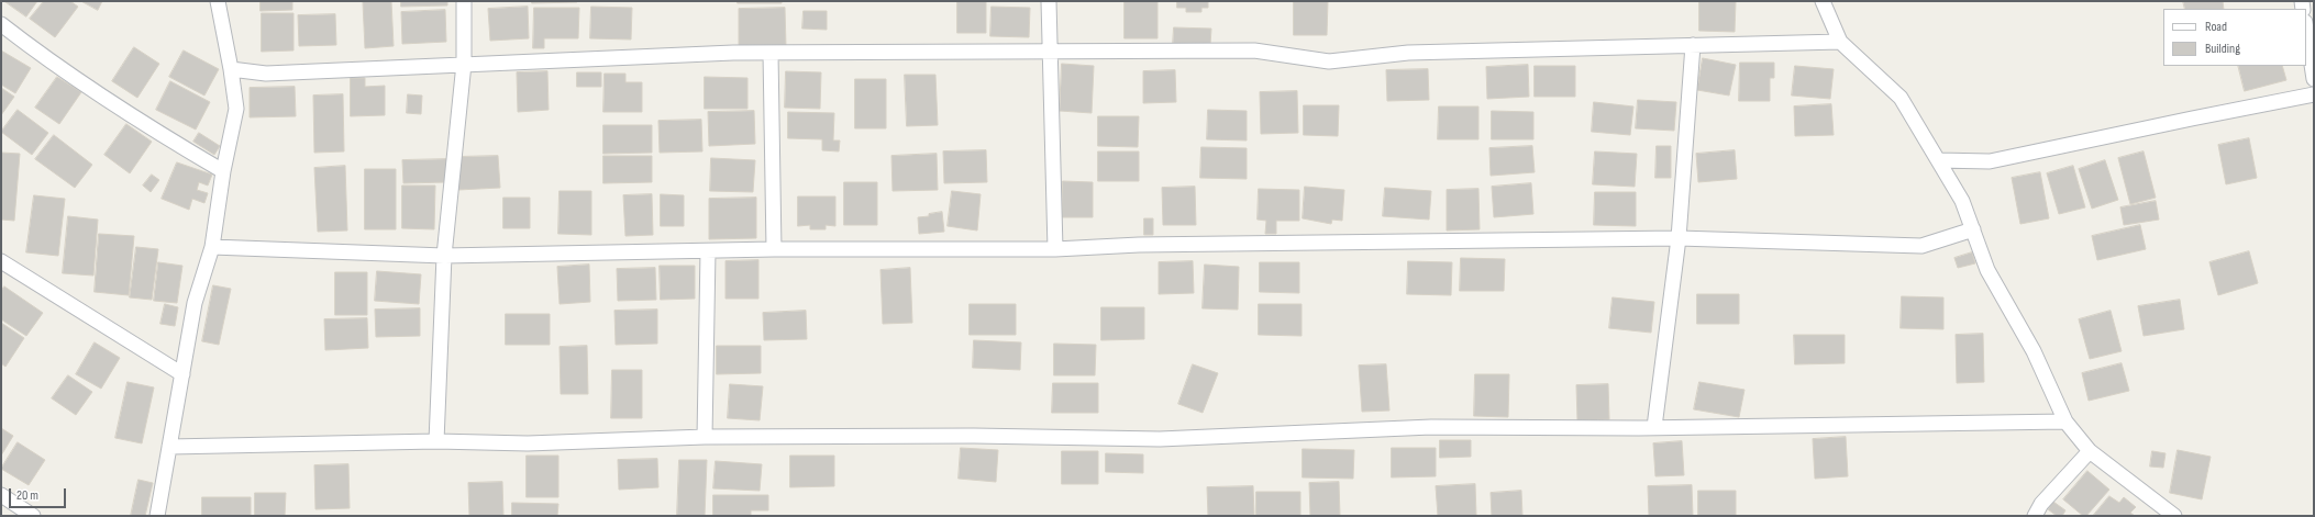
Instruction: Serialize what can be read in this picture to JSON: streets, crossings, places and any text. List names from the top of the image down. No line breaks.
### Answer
{"legend":["Road","Building"],"scale_bar":"20 m"}
